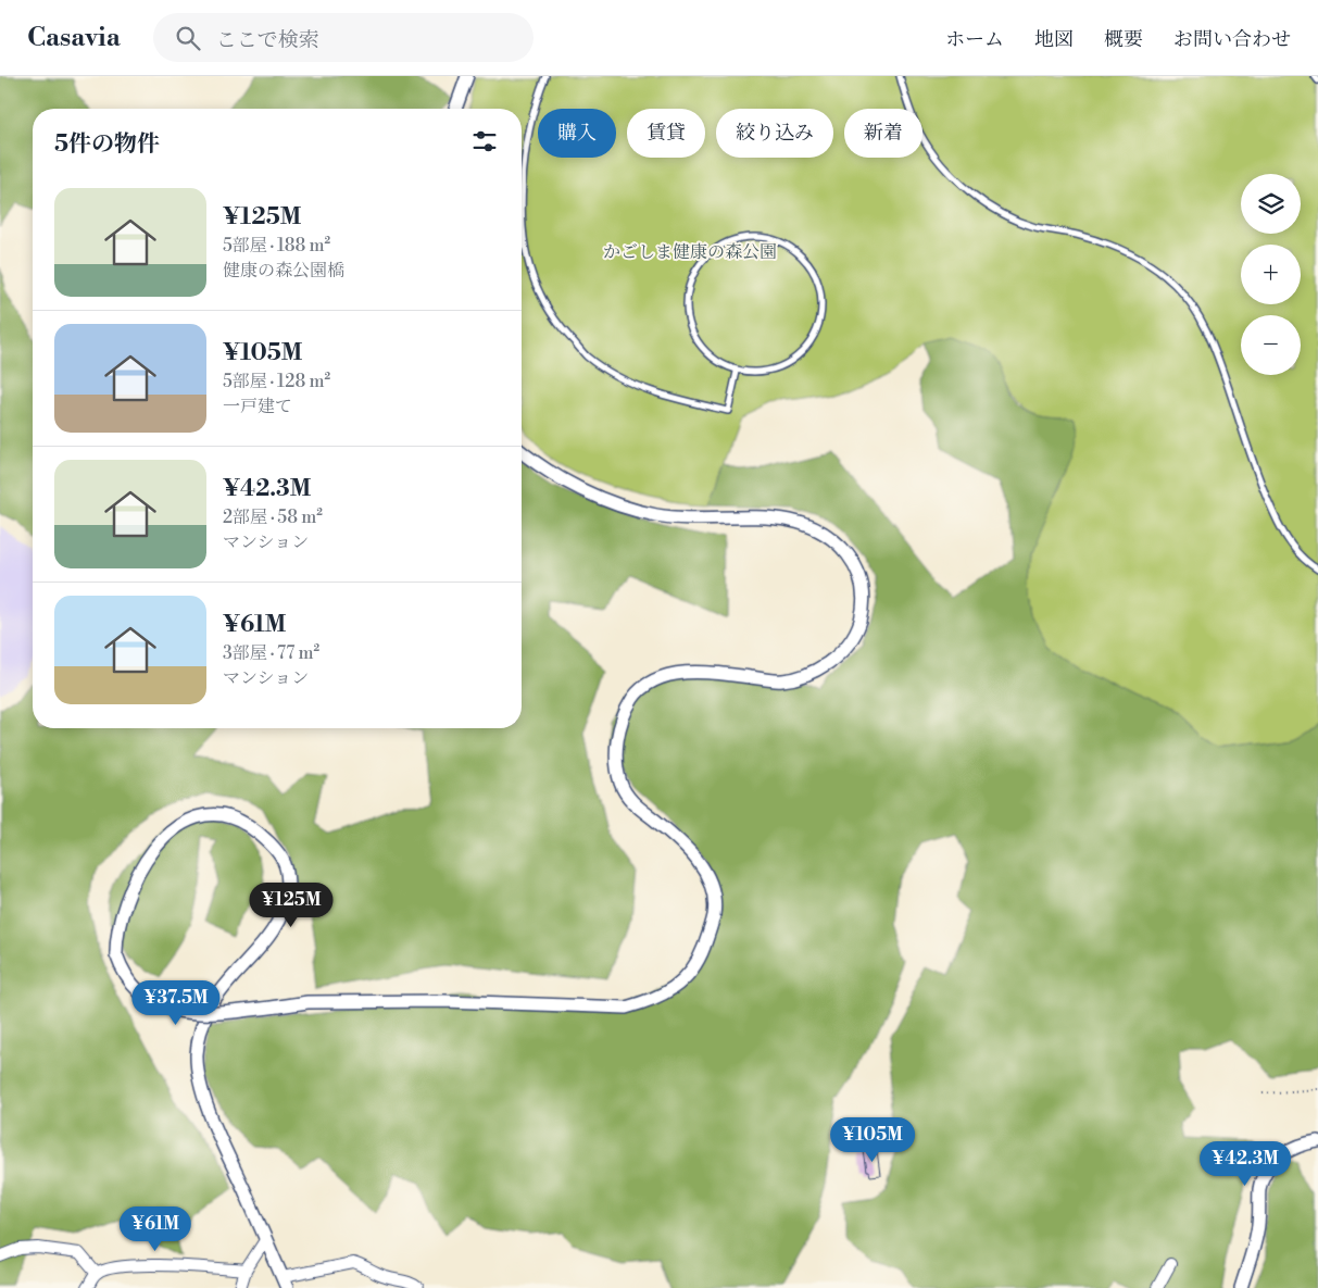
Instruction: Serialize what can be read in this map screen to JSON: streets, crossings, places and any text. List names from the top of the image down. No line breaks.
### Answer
{"parks":["かごしま健康の森公園"],"page":{"header":"Casavia","search":"ここで検索","nav":["ホーム","地図","概要","お問い合わせ"],"chip":["購入","賃貸","絞り込み","新着"],"heading":"5件の物件","map_buttons":["+","−"],"list":[{"name":"¥125M","note":"5部屋 · 188 m² · 健康の森公園橋"},{"name":"¥105M","note":"5部屋 · 128 m² · 一戸建て"},{"name":"¥42.3M","note":"2部屋 · 58 m² · マンション"},{"name":"¥61M","note":"3部屋 · 77 m² · マンション"}],"price":["¥125M","¥37.5M","¥105M","¥42.3M","¥61M"]}}
